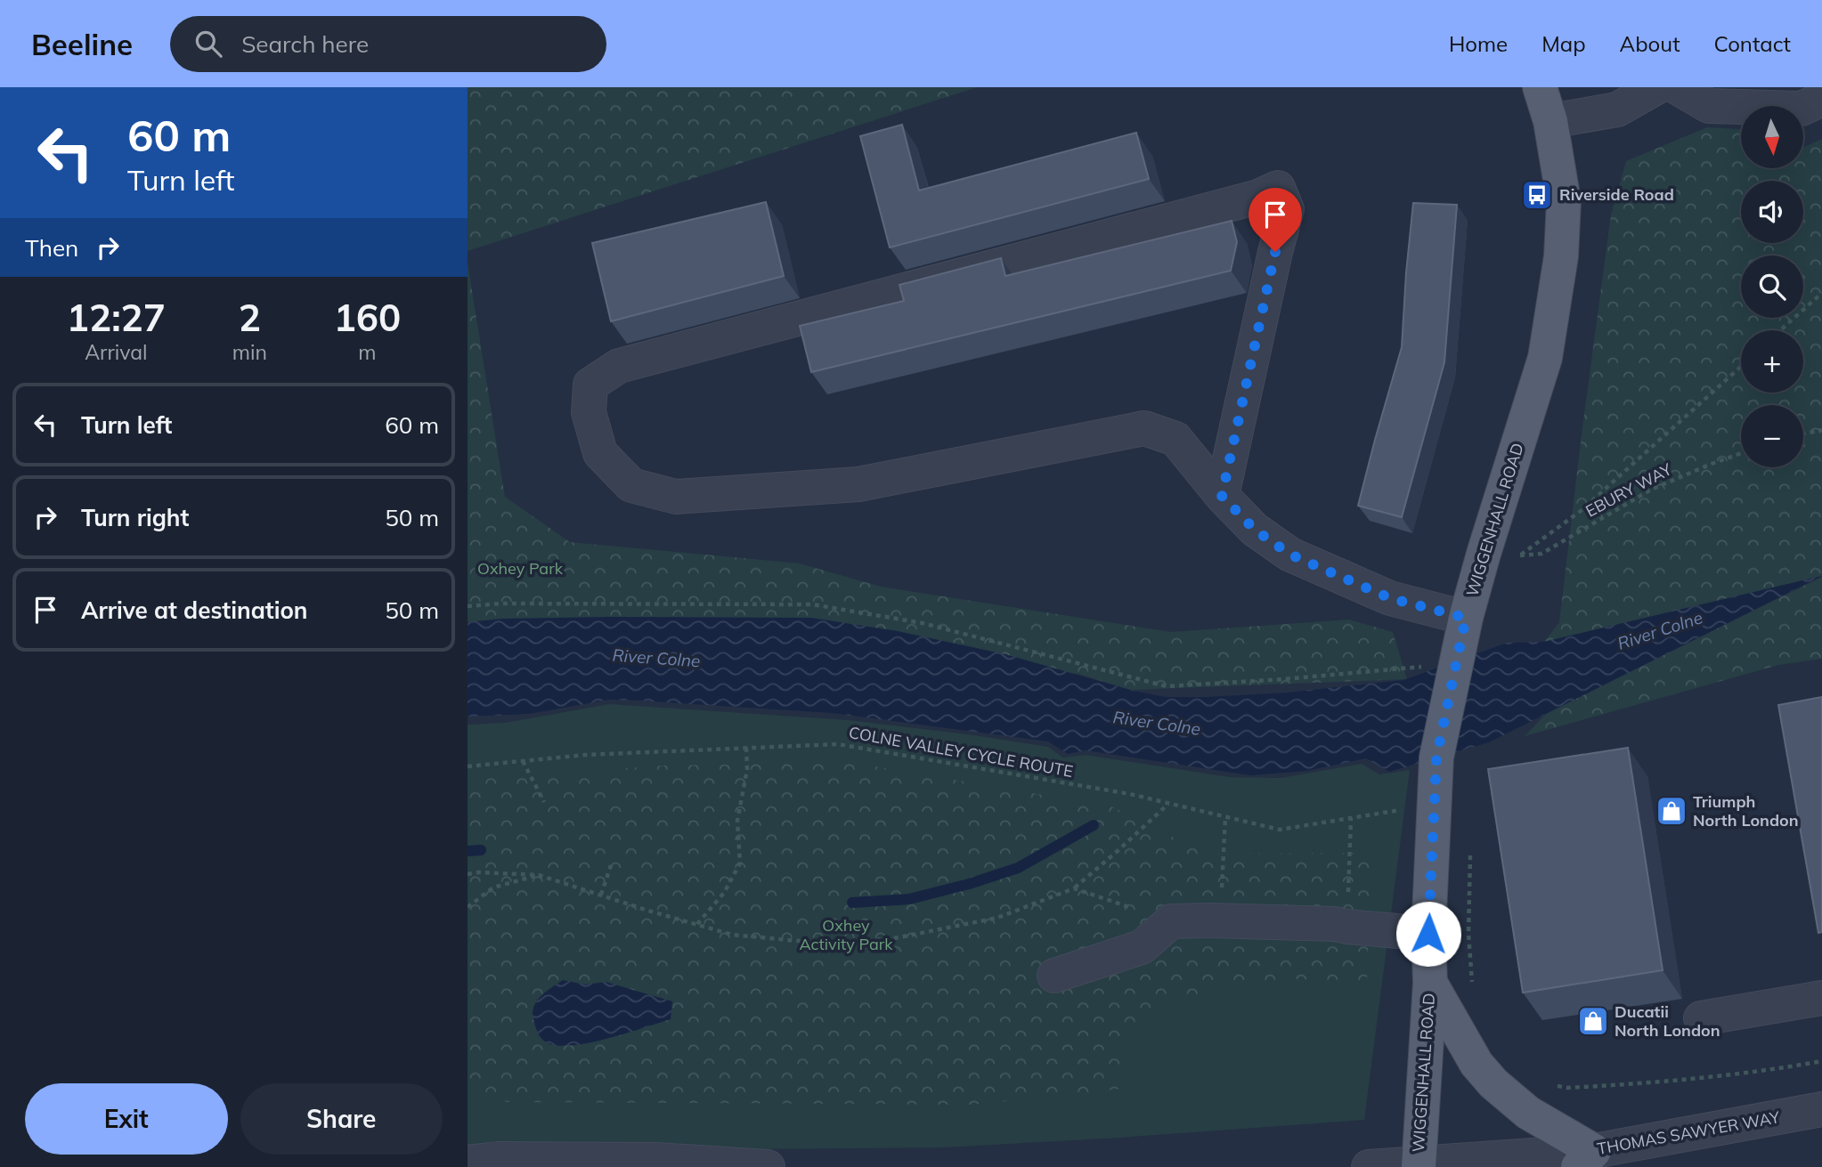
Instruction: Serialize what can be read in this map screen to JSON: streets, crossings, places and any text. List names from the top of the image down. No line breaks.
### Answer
{"streets":{"main road":["WIGGENHALL ROAD"],"street":["THOMAS SAWYER WAY"],"path":["EBURY WAY","COLNE VALLEY CYCLE ROUTE"]},"crossings":[["WIGGENHALL ROAD","THOMAS SAWYER WAY"]],"water":["River Colne"],"parks":["Oxhey Park","Oxhey Activity Park"],"places":{"bus stop":["Riverside Road"],"shop":["Triumph North London","Ducatii North London"]},"north":"bottom","page":{"header":"Beeline","search":"Search here","nav":["Home","Map","About","Contact"],"turn":["60 m","Turn left"],"map_buttons":["+","−"],"then":"Then","eta":["12:27","Arrival","2","min","160","m"],"list":[{"name":"Turn left","value":"60 m"},{"name":"Turn right","value":"50 m"},{"name":"Arrive at destination","value":"50 m"}],"buttons":["Exit","Share"]}}
